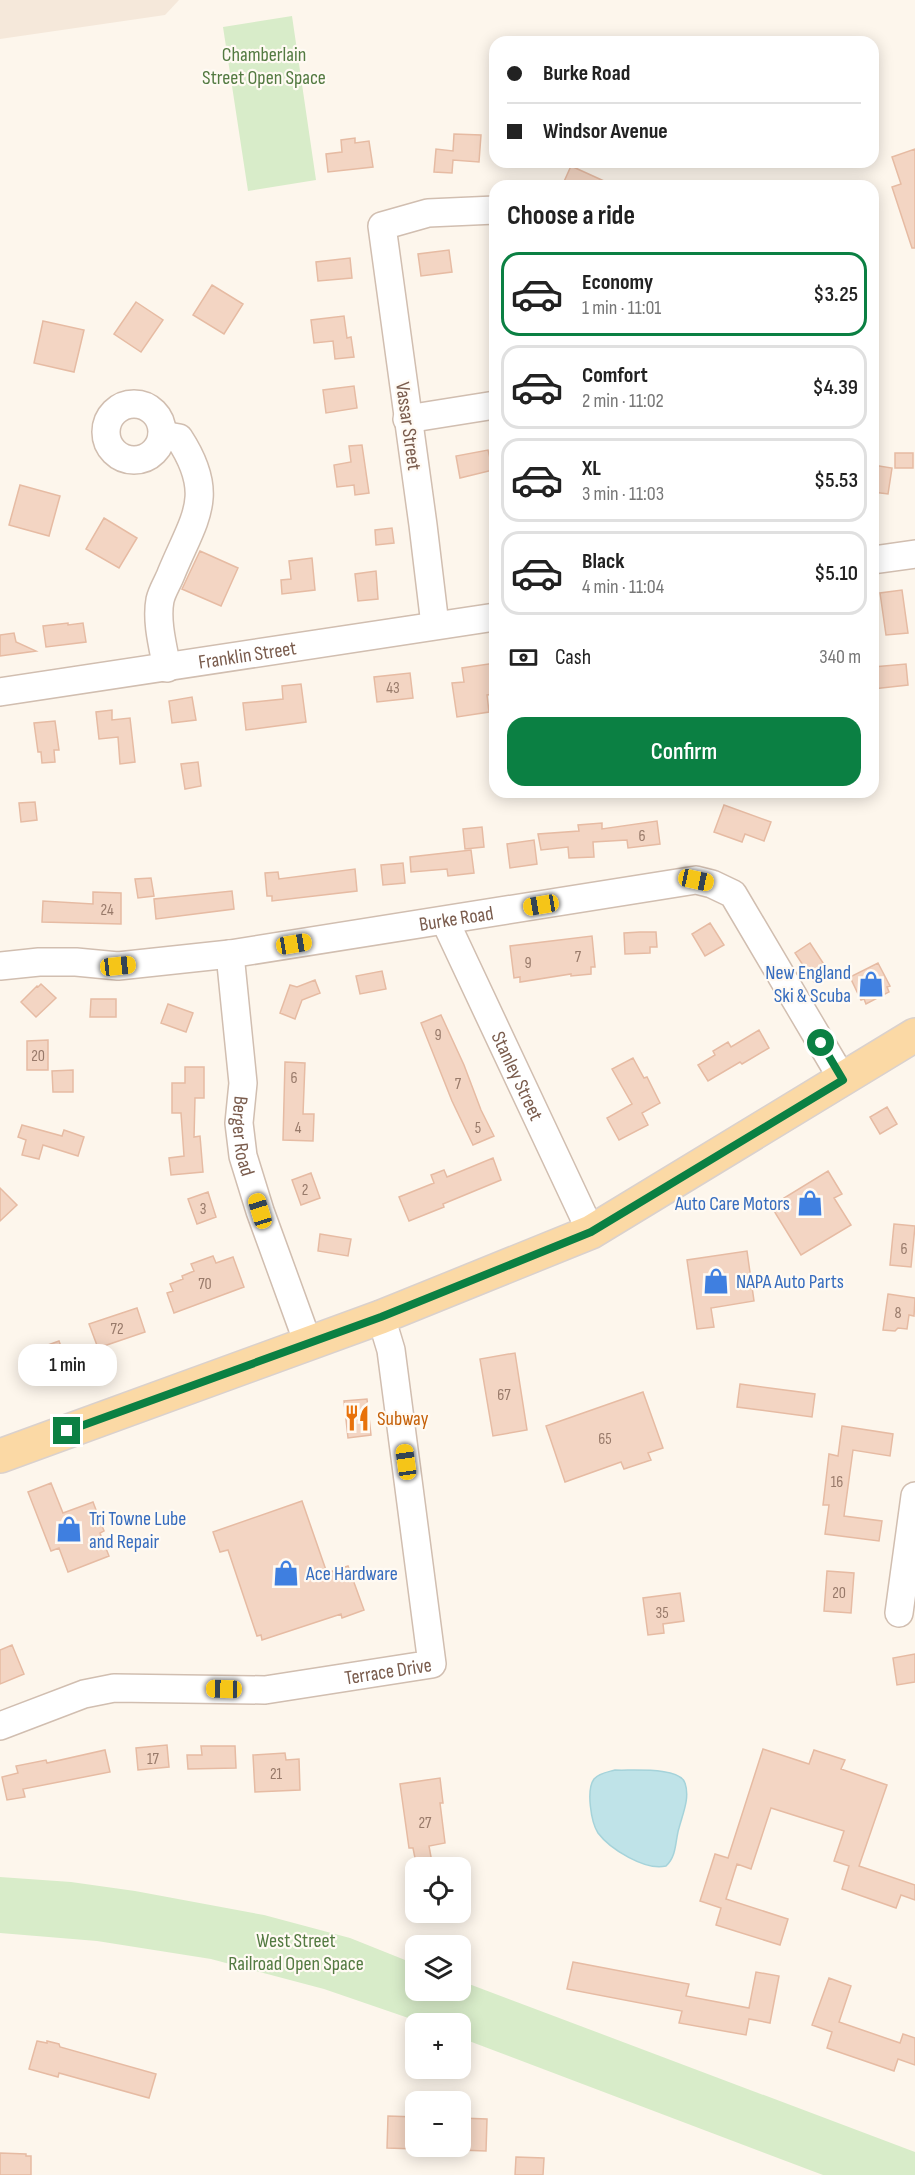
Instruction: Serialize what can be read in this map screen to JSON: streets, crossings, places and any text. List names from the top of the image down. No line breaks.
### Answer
{"streets":{"street":["Vassar Street","Franklin Street","Burke Road","Stanley Street","Berger Road","Terrace Drive"]},"crossings":[["Vassar Street","Franklin Street"],["Burke Road","Stanley Street"],["Burke Road","Berger Road"]],"parks":["Chamberlain Street Open Space","West Street Railroad Open Space"],"places":{"shop":["New England Ski & Scuba","Auto Care Motors","NAPA Auto Parts","Tri Towne Lube and Repair","Ace Hardware"],"restaurant":["Subway"]},"house_numbers":["43","6","24","7","9","9","20","6","7","4","5","2","3","6","70","8","72","67","65","16","20","35","17","21","27"],"page":{"banner":["Burke Road","Windsor Avenue"],"heading":"Choose a ride","list":[{"name":"Economy","note":"1 min · 11:01","value":"$3.25"},{"name":"Comfort","note":"2 min · 11:02","value":"$4.39"},{"name":"XL","note":"3 min · 11:03","value":"$5.53"},{"name":"Black","note":"4 min · 11:04","value":"$5.10"}],"pay":["Cash","340 m"],"buttons":"Confirm","bubble":"1 min","map_buttons":["+","−"]}}
